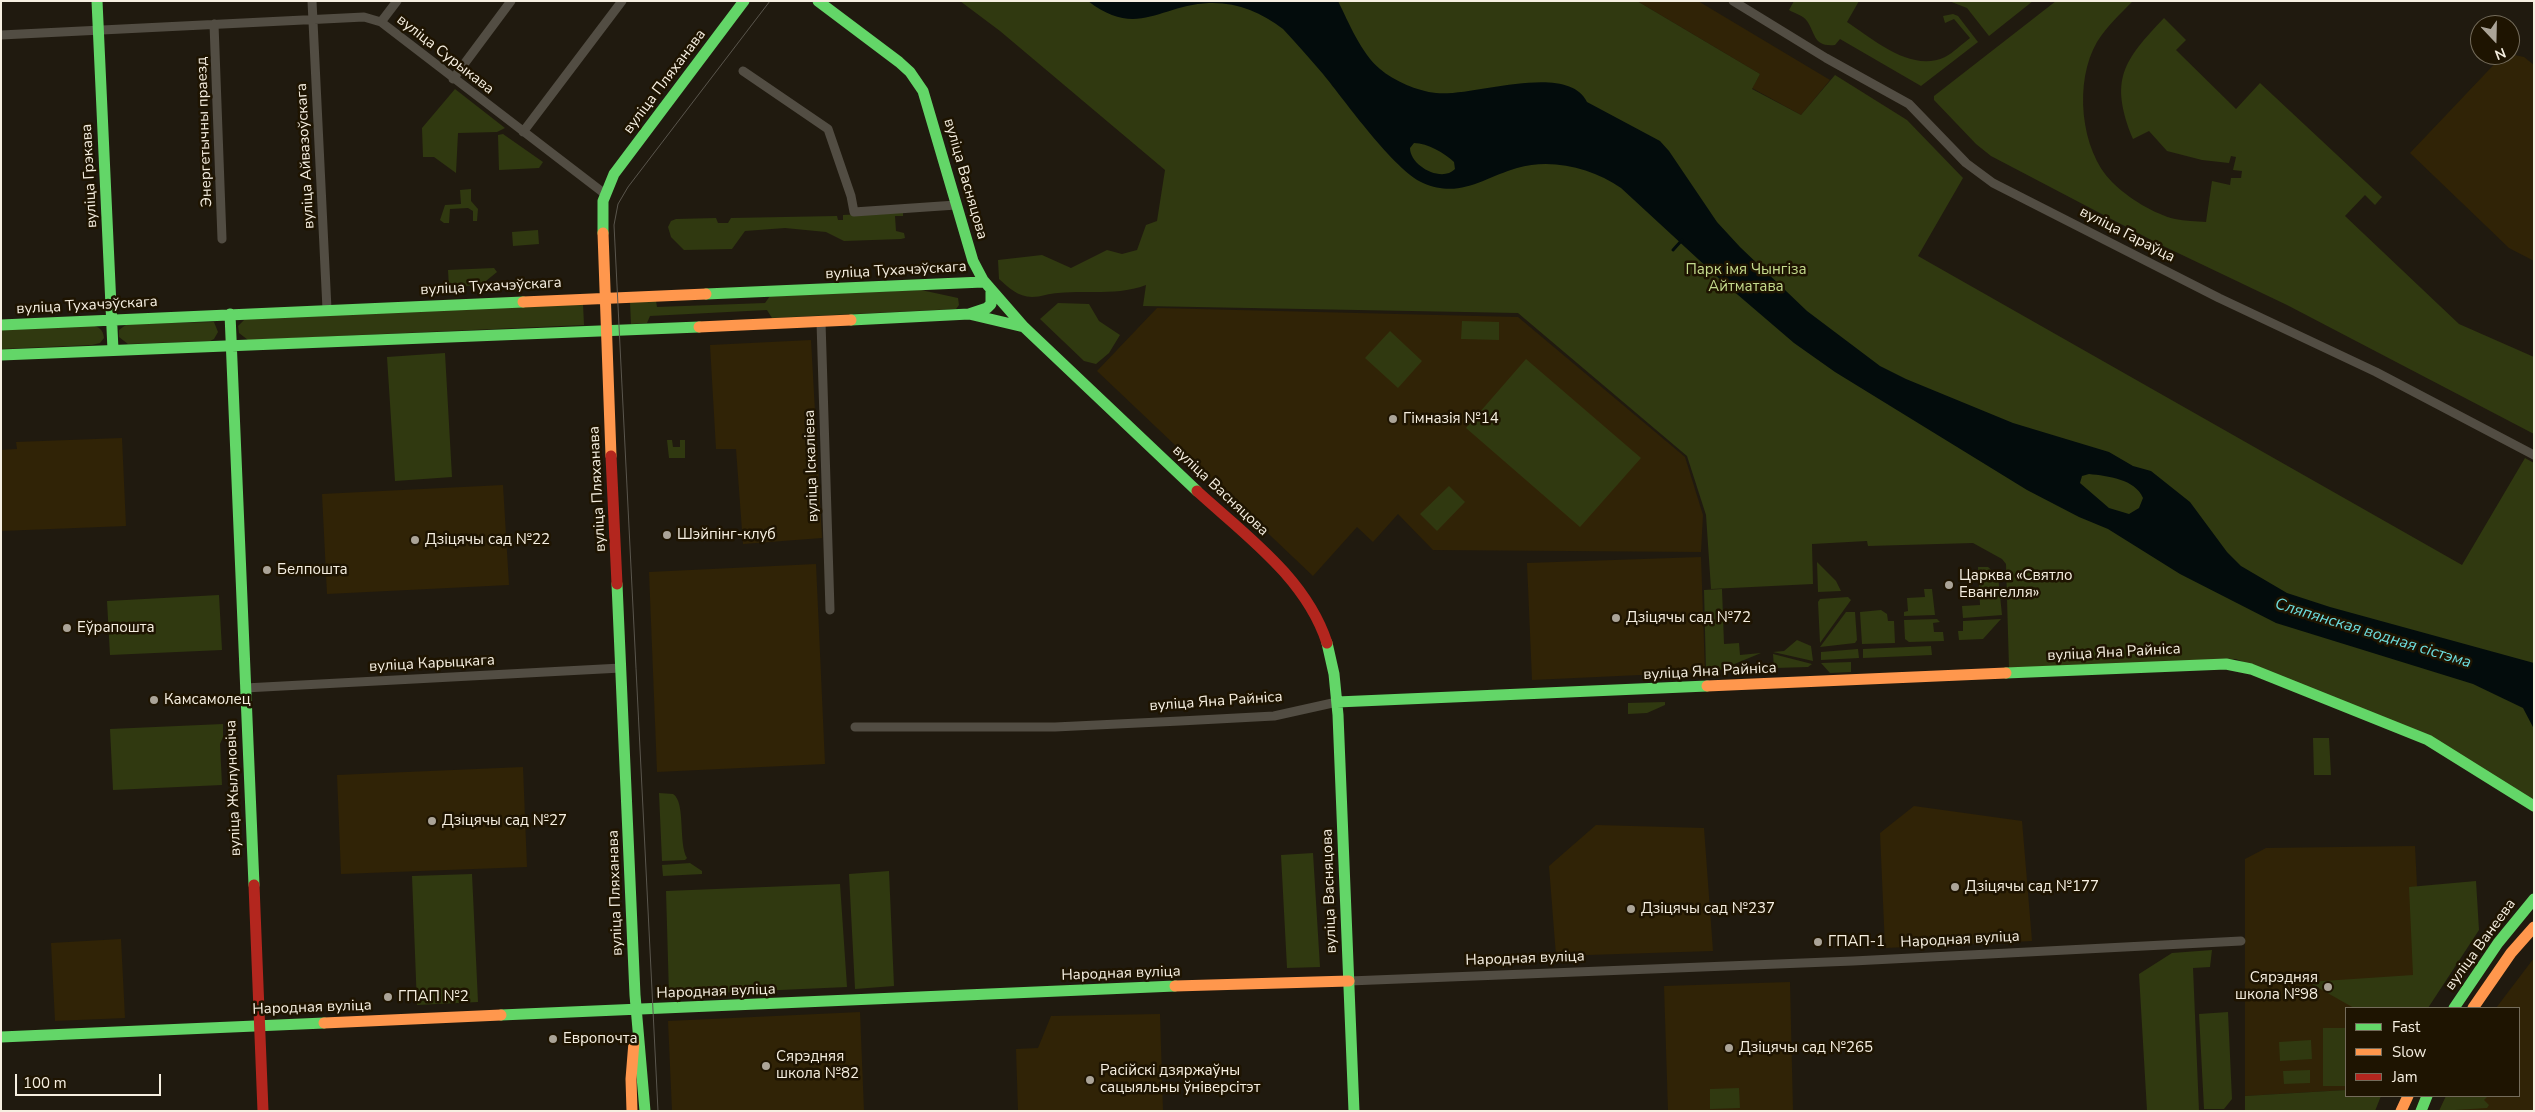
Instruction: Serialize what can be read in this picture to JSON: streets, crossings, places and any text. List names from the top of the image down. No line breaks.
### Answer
{"streets":{"street":["вуліца Сурыкава","вуліца Пляханава","Энергетычны праезд","вуліца Айвазоўскага","вуліца Грэкава","вуліца Васняцова","вуліца Гараўца","вуліца Тухачэўскага","вуліца Іскаліева","вуліца Яна Райніса","вуліца Карыцкага","вуліца Жылуновіча","Народная вуліца","вуліца Ванеева"]},"crossings":[["вуліца Сурыкава","вуліца Пляханава"],["вуліца Сурыкава","Энергетычны праезд"],["вуліца Сурыкава","вуліца Айвазоўскага"],["вуліца Сурыкава","вуліца Грэкава"],["вуліца Пляханава","вуліца Тухачэўскага"],["вуліца Пляханава","вуліца Карыцкага"],["вуліца Пляханава","Народная вуліца"],["вуліца Айвазоўскага","вуліца Тухачэўскага"],["вуліца Грэкава","вуліца Тухачэўскага"],["вуліца Васняцова","вуліца Тухачэўскага"],["вуліца Васняцова","вуліца Яна Райніса"],["вуліца Васняцова","Народная вуліца"],["вуліца Тухачэўскага","вуліца Жылуновіча"],["вуліца Карыцкага","вуліца Жылуновіча"],["вуліца Жылуновіча","Народная вуліца"]],"water":["Сляпянская водная сістэма"],"parks":["Парк імя Чынгіза Айтматава"],"places":["Гімназія №14","Шэйпінг-клуб","Дзіцячы сад №22","Белпошта","Царква «Святло Евангелля»","Дзіцячы сад №72","Еўрапошта","Камсамолец","Дзіцячы сад №27","Дзіцячы сад №177","Дзіцячы сад №237","ГПАП-1","Сярэдняя школа №98","ГПАП №2","Европочта","Дзіцячы сад №265","Сярэдняя школа №82","Расійскі дзяржаўны сацыяльны ўніверсітэт"],"legend":["Fast","Slow","Jam"],"scale_bar":"100 m","north":"bottom"}
